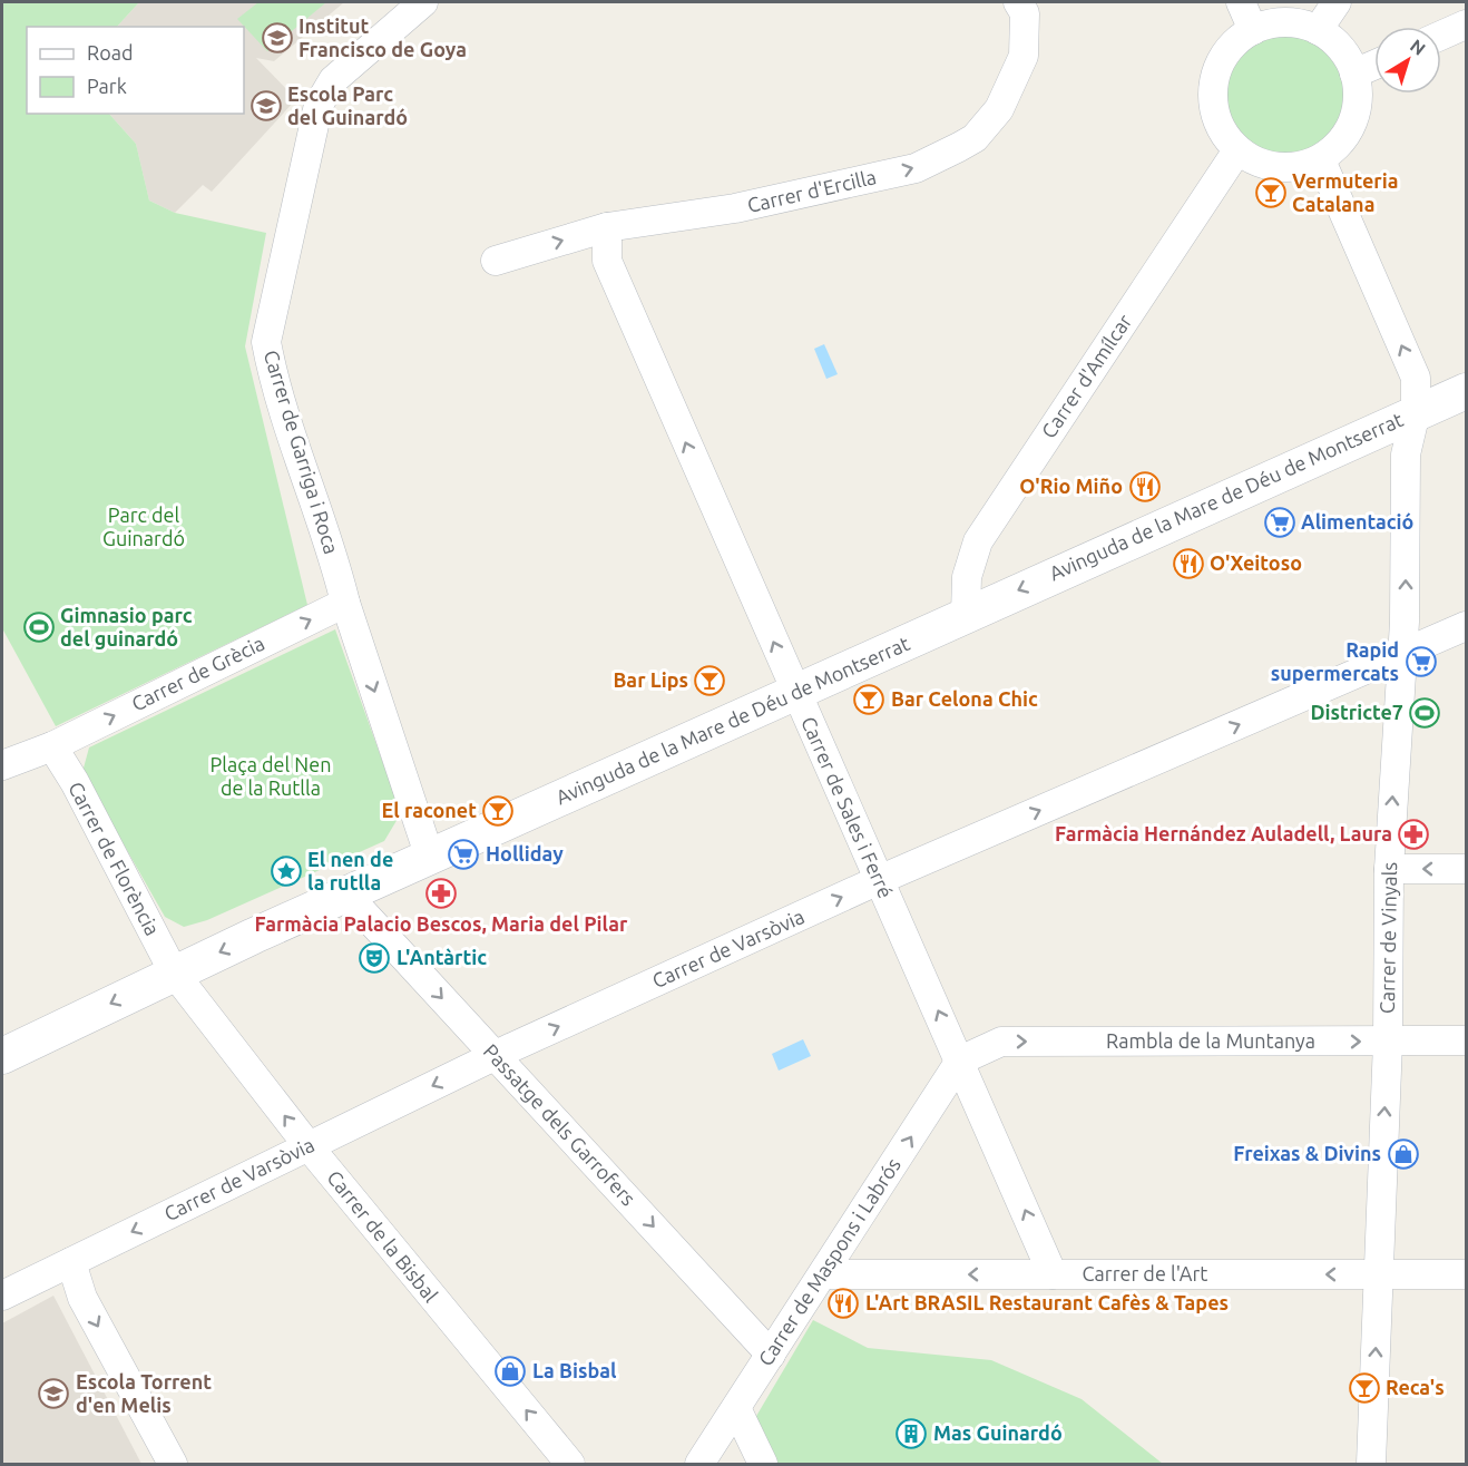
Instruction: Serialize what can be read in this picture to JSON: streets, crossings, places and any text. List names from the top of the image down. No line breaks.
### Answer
{"streets":{"street":["Carrer d'Ercilla","Carrer d'Amílcar","Carrer de Garriga i Roca","Avinguda de la Mare de Déu de Montserrat","Carrer de Grècia","Carrer de Sales i Ferré","Carrer de Florència","Carrer de Vinyals","Carrer de Varsòvia","Rambla de la Muntanya","Passatge dels Garrofers","Carrer de la Bisbal","Carrer de Maspons i Labrós","Carrer de l'Art"]},"crossings":[["Carrer d'Ercilla","Carrer de Sales i Ferré"],["Carrer d'Amílcar","Avinguda de la Mare de Déu de Montserrat"],["Carrer d'Amílcar","Carrer de Vinyals"],["Carrer de Garriga i Roca","Avinguda de la Mare de Déu de Montserrat"],["Carrer de Garriga i Roca","Carrer de Grècia"],["Avinguda de la Mare de Déu de Montserrat","Carrer de Sales i Ferré"],["Avinguda de la Mare de Déu de Montserrat","Carrer de Florència"],["Avinguda de la Mare de Déu de Montserrat","Carrer de Vinyals"],["Avinguda de la Mare de Déu de Montserrat","Passatge dels Garrofers"],["Avinguda de la Mare de Déu de Montserrat","Carrer de la Bisbal"],["Carrer de Grècia","Carrer de Florència"],["Carrer de Sales i Ferré","Carrer de Varsòvia"],["Carrer de Sales i Ferré","Rambla de la Muntanya"],["Carrer de Sales i Ferré","Carrer de Maspons i Labrós"],["Carrer de Sales i Ferré","Carrer de l'Art"],["Carrer de Florència","Carrer de la Bisbal"],["Carrer de Vinyals","Carrer de Varsòvia"],["Carrer de Vinyals","Rambla de la Muntanya"],["Carrer de Vinyals","Carrer de l'Art"],["Carrer de Varsòvia","Passatge dels Garrofers"],["Carrer de Varsòvia","Carrer de la Bisbal"],["Rambla de la Muntanya","Carrer de Maspons i Labrós"],["Passatge dels Garrofers","Carrer de Maspons i Labrós"],["Carrer de Maspons i Labrós","Carrer de l'Art"]],"one_way":["Carrer d'Ercilla","Avinguda de la Mare de Déu de Montserrat","Carrer de Grècia","Carrer de Sales i Ferré","Carrer de Vinyals","Rambla de la Muntanya","Passatge dels Garrofers","Carrer de la Bisbal","Carrer de Maspons i Labrós","Carrer de l'Art"],"parks":["Parc del Guinardó","Plaça del Nen de la Rutlla"],"places":{"school or university":["Institut Francisco de Goya","Escola Parc del Guinardó","Escola Torrent d'en Melis"],"bar":["Vermuteria Catalana","Bar Lips","Bar Celona Chic","El raconet","Reca's"],"restaurant":["O'Rio Miño","O'Xeitoso","L'Art BRASIL Restaurant Cafès & Tapes"],"supermarket":["Alimentació","Rapid supermercats","Holliday"],"sports":["Gimnasio parc del guinardó","Districte7"],"pharmacy":["Farmàcia Hernández Auladell, Laura","Farmàcia Palacio Bescos, Maria del Pilar"],"place":["El nen de la rutlla"],"theatre":["L'Antàrtic"],"shop":["Freixas & Divins","La Bisbal"],"building":["Mas Guinardó"]},"legend":["Road","Park"],"north":"top right"}
